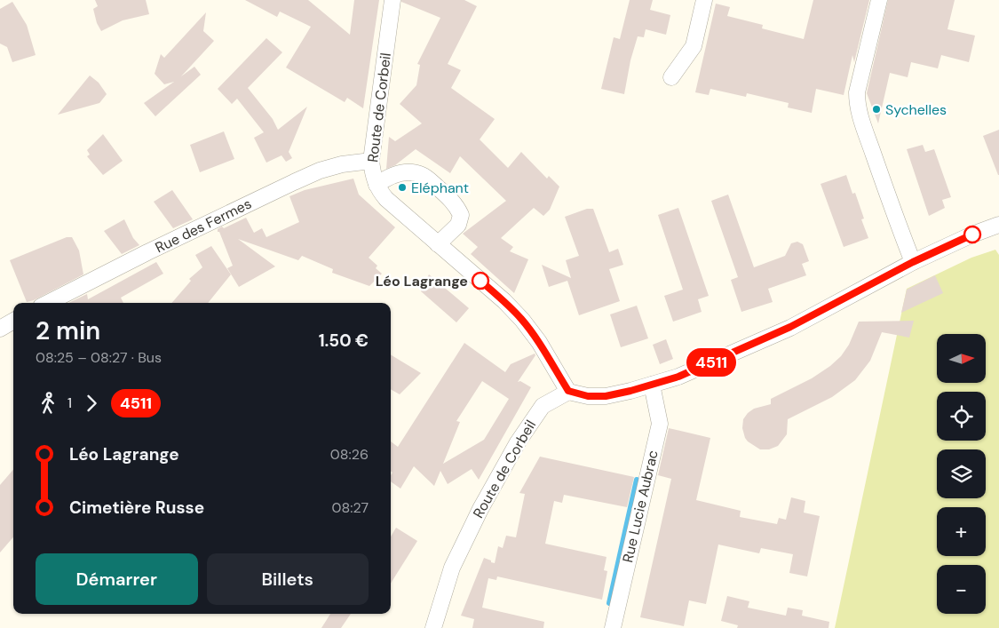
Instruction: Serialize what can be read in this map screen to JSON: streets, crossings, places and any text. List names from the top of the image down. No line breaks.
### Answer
{"streets":{"street":["Route de Corbeil","Rue des Fermes","Rue Lucie Aubrac"]},"crossings":[["Route de Corbeil","Rue des Fermes"]],"places":["Sychelles","Eléphant","Léo Lagrange"],"lines":["bus line 4511"],"north":"right","page":{"on_map":"4511","heading":["2 min","08:25 – 08:27 · Bus","1.50 €"],"map_buttons":["+","−"],"legs":["1","4511"],"list":[{"name":"Léo Lagrange","value":"08:26"},{"name":"Cimetière Russe","value":"08:27"}],"buttons":["Démarrer","Billets"]}}
